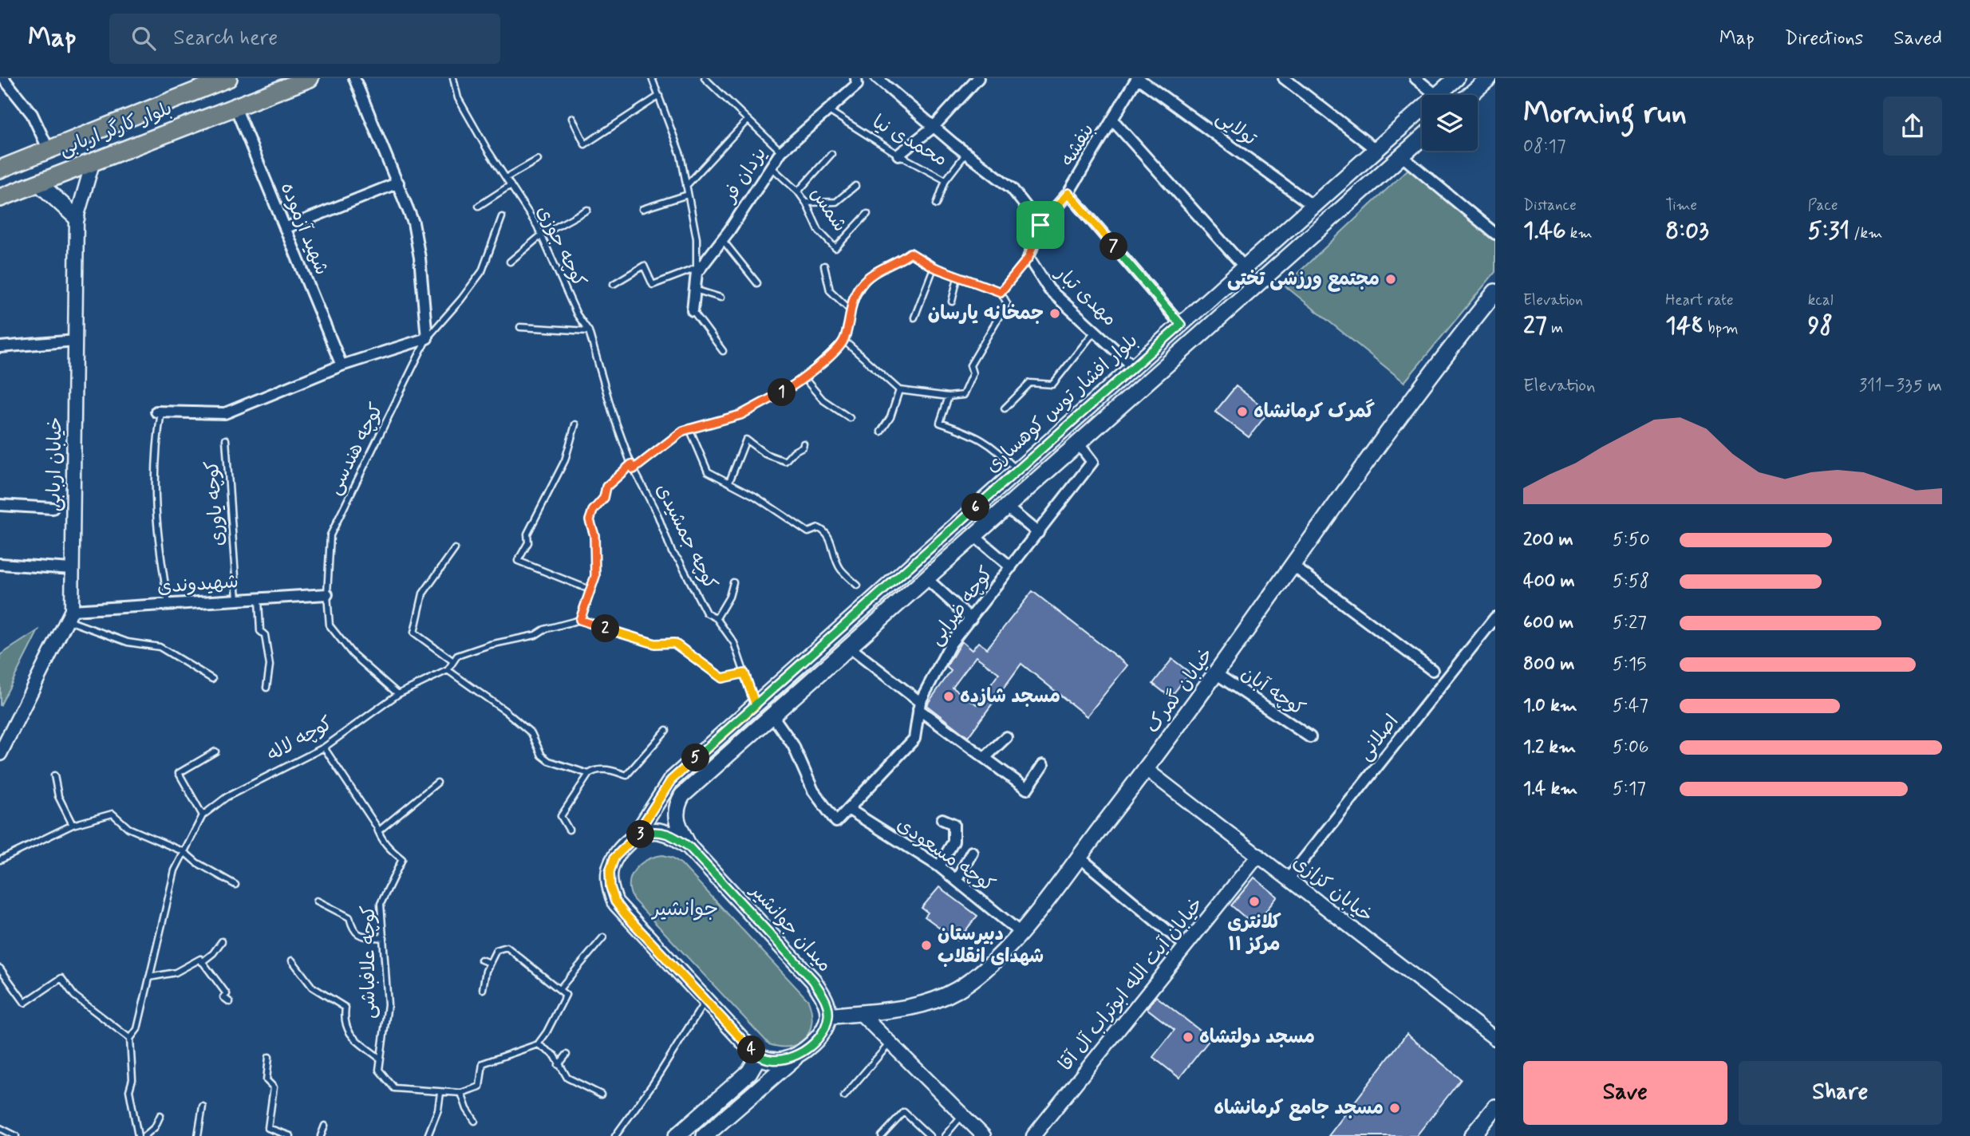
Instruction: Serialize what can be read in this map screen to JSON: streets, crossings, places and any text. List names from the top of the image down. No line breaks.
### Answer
{"streets":{"main road":["بلوار کارگر اربابی","بلوار افشار توس کوهساری","خیابان گمرک","میدان جوانشیر"],"street":["تولایی","بنفشه","یزدان فر","شهید آزموده","مهدی تبار","خیابان اربابی","شهیدوندی","کوچه ضرابی","کوچه آبان","اصلانی","کوچه مسعودی","خیابان کزازی","خیابان آیت الله ابوتراب آل آقا"],"lane":["محمدی نیا","شمس","کوچه جوزی","کوچه هندسی","کوچه یاوری","کوچه جمشیدی","کوچه لاله","کوچه علافباشی"]},"crossings":[["تولایی","بنفشه"],["تولایی","بلوار افشار توس کوهساری"],["بلوار کارگر اربابی","شهید آزموده"],["بلوار کارگر اربابی","خیابان اربابی"],["محمدی نیا","یزدان فر"],["یزدان فر","شمس"],["کوچه جوزی","کوچه جمشیدی"],["مهدی تبار","بلوار افشار توس کوهساری"],["بلوار افشار توس کوهساری","کوچه جمشیدی"],["بلوار افشار توس کوهساری","کوچه ضرابی"],["بلوار افشار توس کوهساری","میدان جوانشیر"],["کوچه هندسی","شهیدوندی"],["کوچه هندسی","کوچه لاله"],["خیابان اربابی","شهیدوندی"],["کوچه یاوری","شهیدوندی"],["کوچه ضرابی","کوچه مسعودی"],["خیابان گمرک","کوچه آبان"],["خیابان گمرک","کوچه مسعودی"],["خیابان گمرک","خیابان کزازی"],["خیابان گمرک","میدان جوانشیر"],["اصلانی","خیابان کزازی"],["کوچه لاله","کوچه علافباشی"],["خیابان کزازی","خیابان آیت الله ابوتراب آل آقا"]],"districts":["جوانشیر"],"places":["مجتمع ورزشی تختی","جمخانه یارسان","گمرک کرمانشاه","مسجد شازده","کلانتری ۱۱ مرکز","دبیرستان شهدای انقلاب","مسجد دولتشاه","مسجد جامع کرمانشاه"],"page":{"header":"Map","search":"Search here","nav":["Map","Directions","Saved"],"heading":["Morning run","08:17"],"stats":[["Distance","1.46 km"],["Time","8:03"],["Pace","5:31 /km"],["Elevation","27 m"],["Heart rate","148 bpm"],["kcal","98"]],"pins":["7","1","6","2","5","3","4"],"chart":["Elevation","311–335 m"],"list":[{"name":"200 m","note":"5:50"},{"name":"400 m","note":"5:58"},{"name":"600 m","note":"5:27"},{"name":"800 m","note":"5:15"},{"name":"1.0 km","note":"5:47"},{"name":"1.2 km","note":"5:06"},{"name":"1.4 km","note":"5:17"}],"buttons":["Save","Share"]}}
